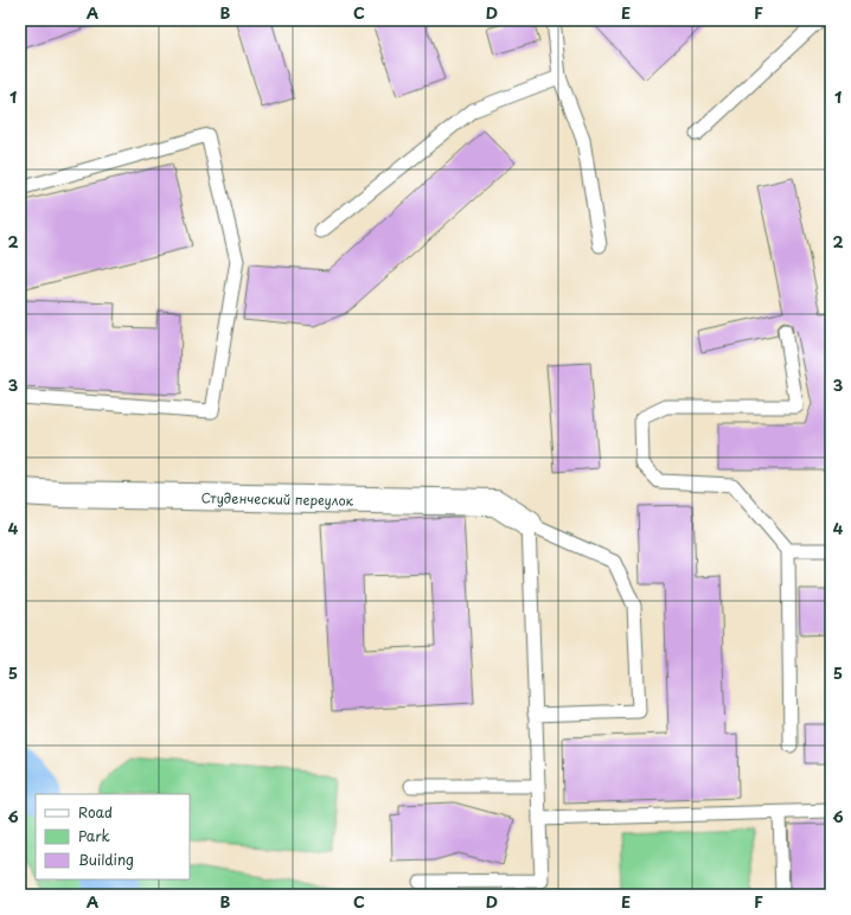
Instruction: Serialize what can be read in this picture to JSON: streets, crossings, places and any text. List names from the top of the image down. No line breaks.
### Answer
{"streets":{"street":["Студенческий переулок"]},"legend":["Road","Park","Building"],"grid":{"columns":["A","B","C","D","E","F"],"rows":["1","2","3","4","5","6"]}}
